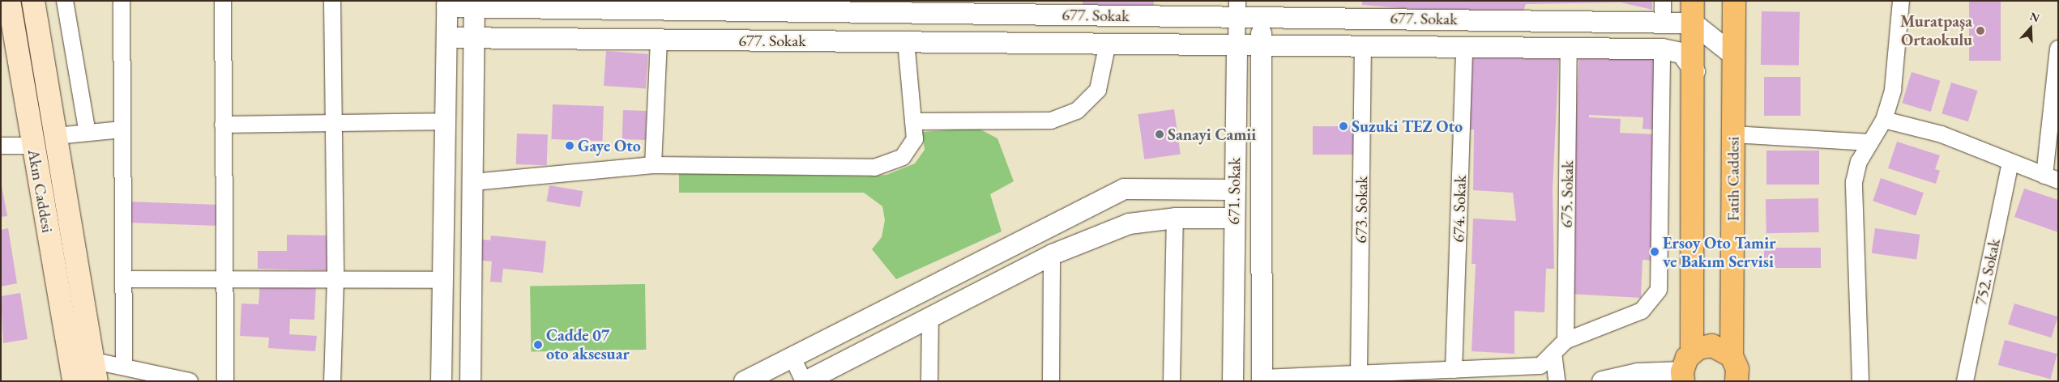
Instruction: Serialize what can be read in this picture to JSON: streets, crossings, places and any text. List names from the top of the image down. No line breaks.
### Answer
{"streets":{"main road":["Fatih Caddesi","Akın Caddesi"],"street":["677. Sokak","671. Sokak","675. Sokak","674. Sokak","673. Sokak","752. Sokak"]},"crossings":[["677. Sokak","671. Sokak"],["677. Sokak","675. Sokak"],["677. Sokak","674. Sokak"],["677. Sokak","673. Sokak"]],"places":["Muratpaşa Ortaokulu","Suzuki TEZ Oto","Sanayi Camii","Gaye Oto","Ersoy Oto Tamir ve Bakım Servisi","Cadde 07 oto aksesuar"],"north":"top"}
